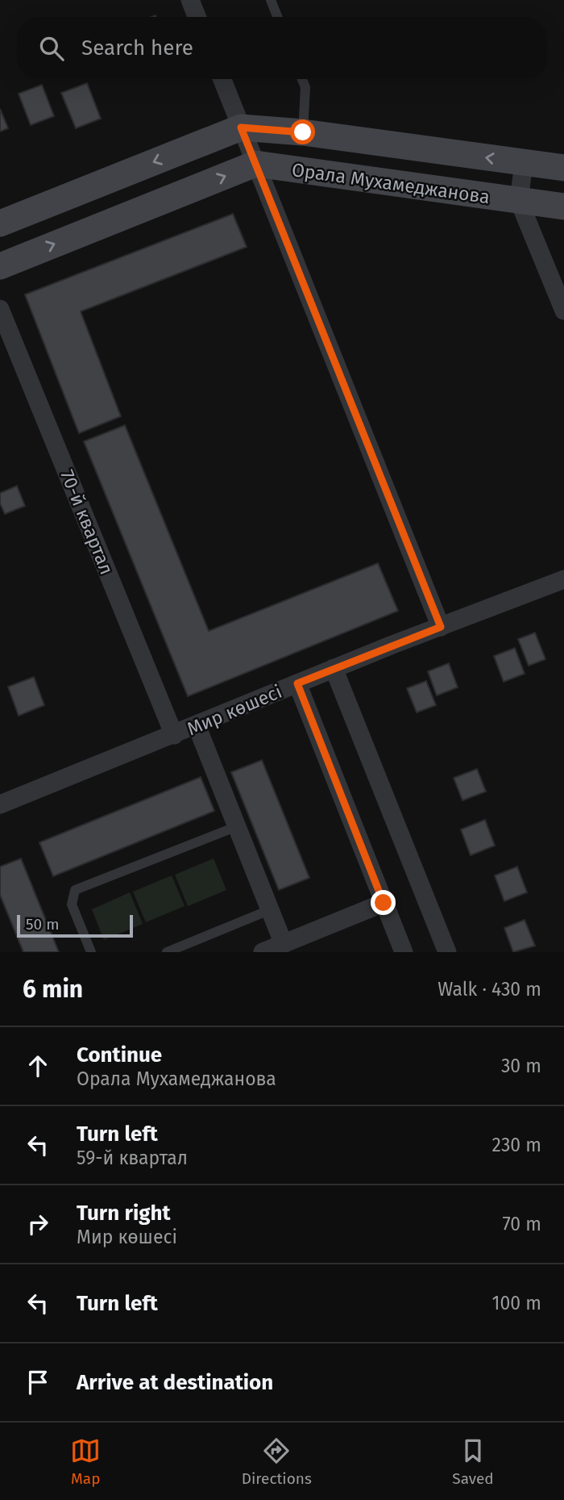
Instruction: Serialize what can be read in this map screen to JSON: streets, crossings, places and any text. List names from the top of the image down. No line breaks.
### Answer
{"streets":{"street":["Орала Мухамеджанова","70-й квартал","Мир көшесі"]},"crossings":[["70-й квартал","Мир көшесі"]],"scale_bar":"50 m","page":{"search":"Search here","scale":"50 m","heading":["6 min","Walk · 430 m"],"list":[["Continue","Орала Мухамеджанова","30 m"],["Turn left","59-й квартал","230 m"],["Turn right","Мир көшесі","70 m"],["Turn left","100 m"],"Arrive at destination"],"nav":["Map","Directions","Saved"]}}
